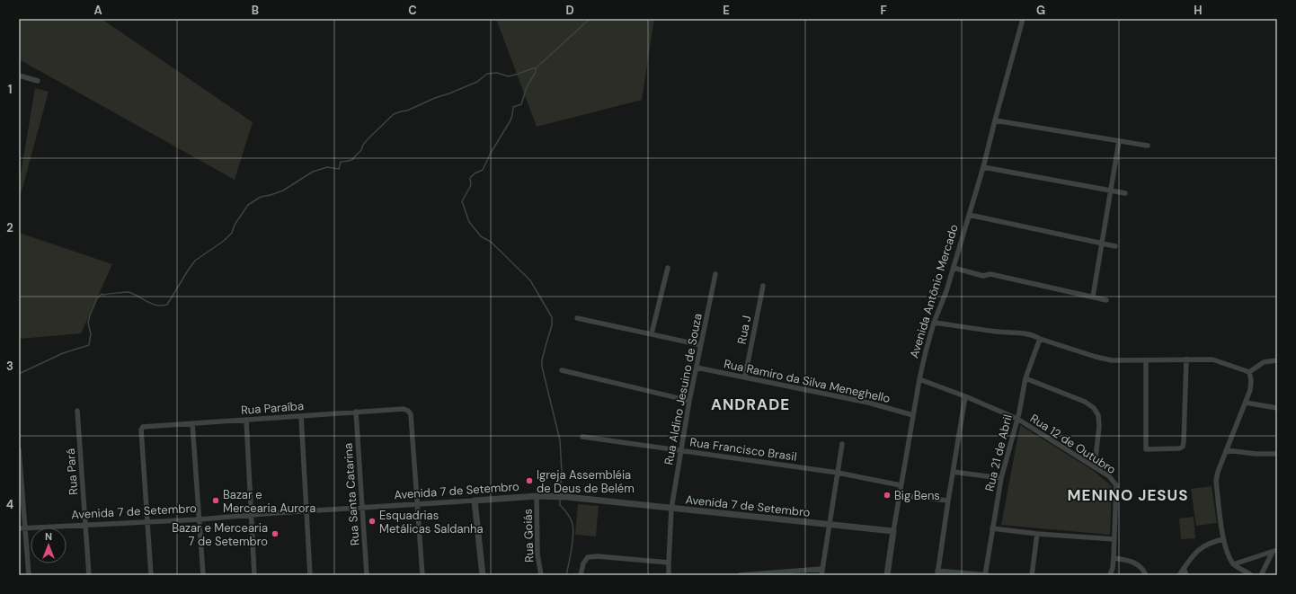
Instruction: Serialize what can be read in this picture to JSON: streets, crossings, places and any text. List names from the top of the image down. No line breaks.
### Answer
{"streets":{"street":["Avenida Antônio Mercado","Rua J","Rua Ramiro da Silva Meneghello","Rua Aldino Jesuino de Souza","Rua Paraíba","Rua 12 de Outubro","Rua Francisco Brasil","Rua 21 de Abril","Rua Pará","Avenida 7 de Setembro","Rua Santa Catarina","Rua Goiás"]},"crossings":[["Avenida Antônio Mercado","Rua Ramiro da Silva Meneghello"],["Avenida Antônio Mercado","Rua 12 de Outubro"],["Avenida Antônio Mercado","Rua Francisco Brasil"],["Avenida Antônio Mercado","Avenida 7 de Setembro"],["Rua J","Rua Ramiro da Silva Meneghello"],["Rua Ramiro da Silva Meneghello","Rua Aldino Jesuino de Souza"],["Rua Aldino Jesuino de Souza","Rua Francisco Brasil"],["Rua Aldino Jesuino de Souza","Avenida 7 de Setembro"],["Rua Paraíba","Avenida 7 de Setembro"],["Rua Paraíba","Rua Santa Catarina"],["Rua 12 de Outubro","Rua 21 de Abril"],["Rua Pará","Avenida 7 de Setembro"],["Avenida 7 de Setembro","Rua Santa Catarina"],["Avenida 7 de Setembro","Rua Goiás"]],"districts":["ANDRADE","MENINO JESUS"],"places":["Igreja Assembléia de Deus de Belém","Big Bens","Bazar e Mercearia Aurora","Esquadrias Metálicas Saldanha","Bazar e Mercearia 7 de Setembro"],"north":"top","grid":{"columns":["A","B","C","D","E","F","G","H"],"rows":["1","2","3","4"]}}
